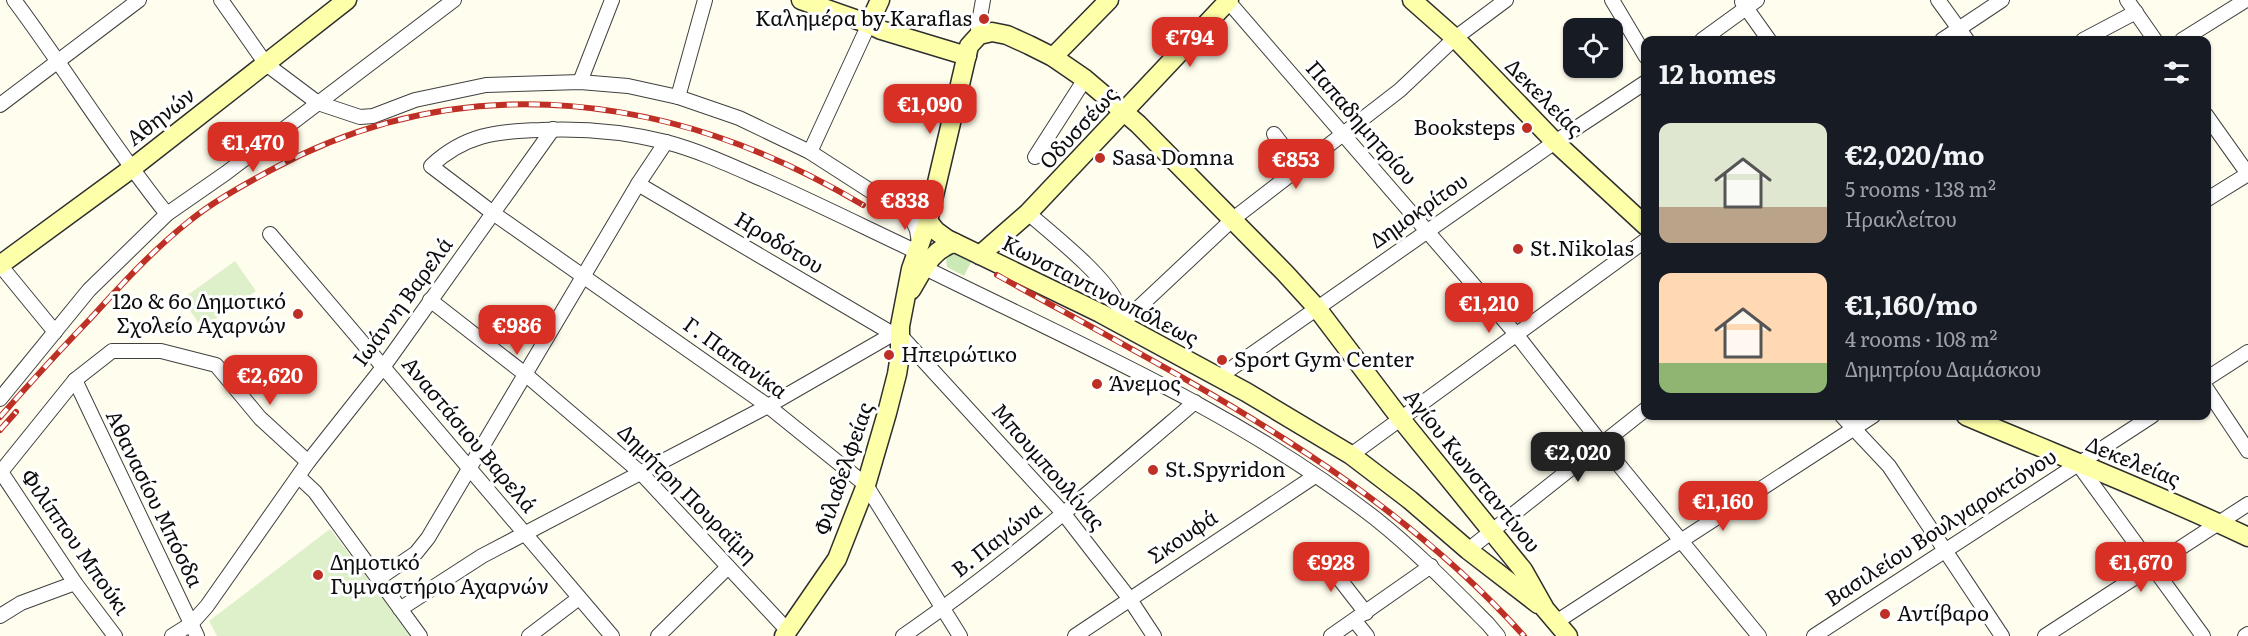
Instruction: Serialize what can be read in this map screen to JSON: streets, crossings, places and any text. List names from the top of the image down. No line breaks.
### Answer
{"streets":{"main road":["Δεκελείας","Αθηνών","Οδυσσέως","Κωνσταντινουπόλεως","Φιλαδελφείας","Αγίου Κωνσταντίνου"],"street":["Παπαδημητρίου","Δημοκρίτου","Ηροδότου","Ιωάννη Βαρελά","Γ. Παπανίκα","Αναστάσιου Βαρελά","Μπουμπουλίνας","Δημήτρη Πουραΐμη","Αθανασίου Μπόσδα","Βασιλείου Βουλγαροκτόνου","Σκουφά","Β. Παγώνα","Φιλίππου Μπούκι"]},"crossings":[["Δεκελείας","Δημοκρίτου"],["Δεκελείας","Βασιλείου Βουλγαροκτόνου"],["Παπαδημητρίου","Οδυσσέως"],["Παπαδημητρίου","Δημοκρίτου"],["Οδυσσέως","Κωνσταντινουπόλεως"],["Οδυσσέως","Αγίου Κωνσταντίνου"],["Δημοκρίτου","Κωνσταντινουπόλεως"],["Δημοκρίτου","Αγίου Κωνσταντίνου"],["Ηροδότου","Μπουμπουλίνας"],["Ηροδότου","Φιλαδελφείας"],["Κωνσταντινουπόλεως","Φιλαδελφείας"],["Κωνσταντινουπόλεως","Αγίου Κωνσταντίνου"],["Ιωάννη Βαρελά","Γ. Παπανίκα"],["Ιωάννη Βαρελά","Αναστάσιου Βαρελά"],["Ιωάννη Βαρελά","Δημήτρη Πουραΐμη"],["Ιωάννη Βαρελά","Αθανασίου Μπόσδα"],["Γ. Παπανίκα","Φιλαδελφείας"],["Γ. Παπανίκα","Β. Παγώνα"],["Μπουμπουλίνας","Φιλαδελφείας"],["Μπουμπουλίνας","Σκουφά"],["Μπουμπουλίνας","Β. Παγώνα"],["Φιλαδελφείας","Δημήτρη Πουραΐμη"]],"places":["Καλημέρα by Karaflas","Booksteps","Sasa Domna","St.Nikolas","12ο & 6ο Δημοτικό Σχολείο Αχαρνών","Ηπειρώτικο","Sport Gym Center","Άνεμος","St.Spyridon","Δημοτικό Γυμναστήριο Αχαρνών","Αντίβαρο"],"page":{"price":["€794","€1,090","€1,470","€853","€838","€1,210","€986","€2,620","€2,020","€1,160","€928","€1,670"],"heading":"12 homes","list":[{"name":"€2,020/mo","note":"5 rooms · 138 m² · Ηρακλείτου"},{"name":"€1,160/mo","note":"4 rooms · 108 m² · Δημητρίου Δαμάσκου"}]}}
